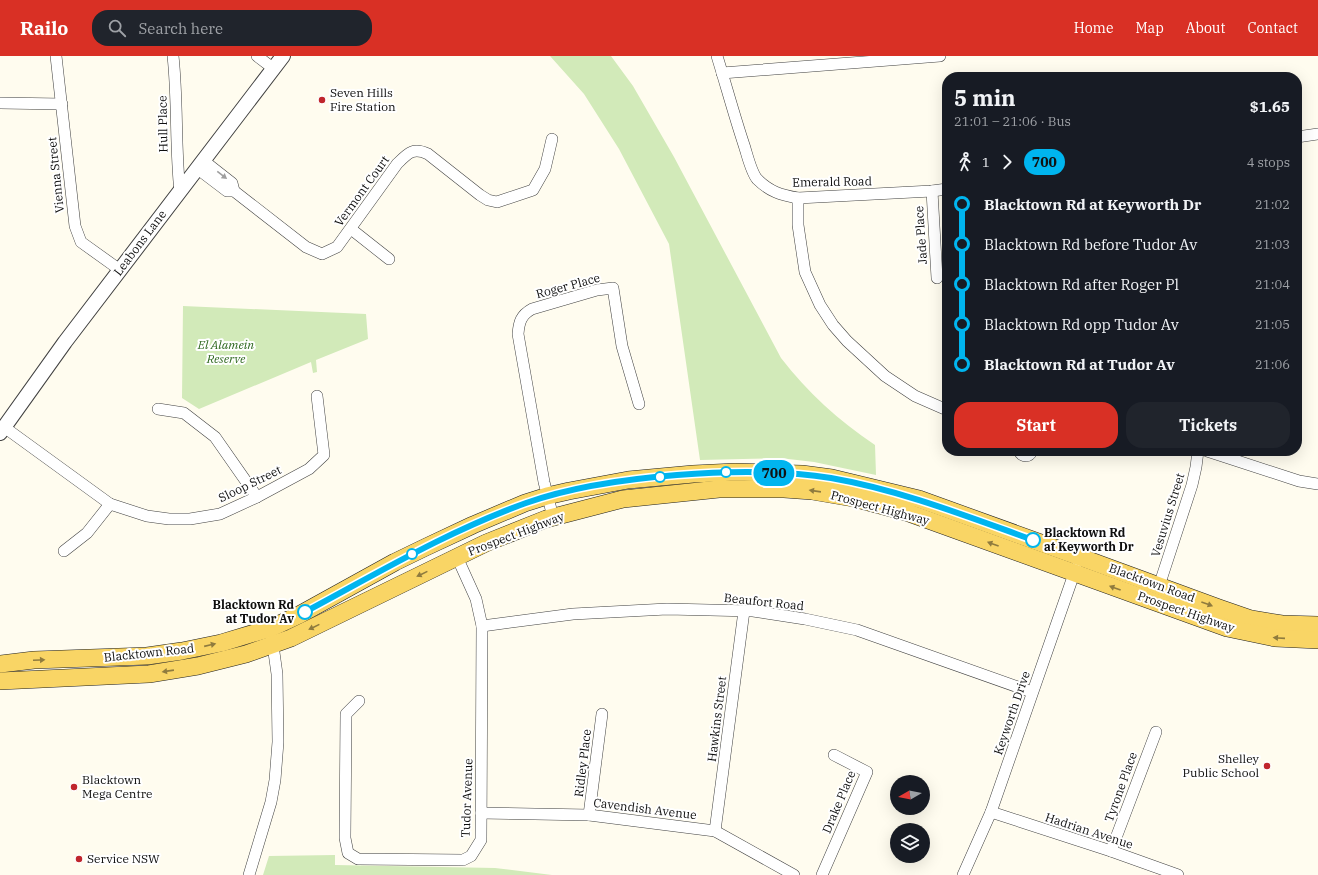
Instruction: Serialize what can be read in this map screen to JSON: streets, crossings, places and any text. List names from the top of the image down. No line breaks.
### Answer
{"streets":{"main road":["Prospect Highway","Blacktown Road"],"street":["Hull Place","Vienna Street","Emerald Road","Vermont Court","Jade Place","Leabons Lane","Roger Place","Sloop Street","Vesuvius Street","Beaufort Road","Keyworth Drive","Hawkins Street","Ridley Place","Tyrone Place","Tudor Avenue","Drake Place","Cavendish Avenue","Hadrian Avenue"]},"crossings":[["Hull Place","Leabons Lane"],["Vienna Street","Leabons Lane"],["Emerald Road","Jade Place"],["Vermont Court","Leabons Lane"],["Leabons Lane","Sloop Street"],["Roger Place","Prospect Highway"],["Roger Place","Blacktown Road"],["Prospect Highway","Blacktown Road"],["Prospect Highway","Keyworth Drive"],["Prospect Highway","Tudor Avenue"],["Vesuvius Street","Blacktown Road"],["Blacktown Road","Keyworth Drive"],["Beaufort Road","Keyworth Drive"],["Beaufort Road","Hawkins Street"],["Beaufort Road","Tudor Avenue"],["Keyworth Drive","Hadrian Avenue"],["Hawkins Street","Cavendish Avenue"],["Ridley Place","Cavendish Avenue"],["Tyrone Place","Hadrian Avenue"],["Tudor Avenue","Cavendish Avenue"]],"one_way":["Prospect Highway"],"parks":["El Alamein Reserve"],"places":["Seven Hills Fire Station","Blacktown Rd at Keyworth Dr","Blacktown Rd at Tudor Av","Shelley Public School","Blacktown Mega Centre","Service NSW"],"lines":["bus line 700"],"north":"left","page":{"header":"Railo","search":"Search here","nav":["Home","Map","About","Contact"],"on_map":"700","heading":["5 min","21:01 – 21:06 · Bus","$1.65"],"legs":["1","700","4 stops"],"list":[{"name":"Blacktown Rd at Keyworth Dr","value":"21:02"},{"name":"Blacktown Rd before Tudor Av","value":"21:03"},{"name":"Blacktown Rd after Roger Pl","value":"21:04"},{"name":"Blacktown Rd opp Tudor Av","value":"21:05"},{"name":"Blacktown Rd at Tudor Av","value":"21:06"}],"buttons":["Start","Tickets"]}}
